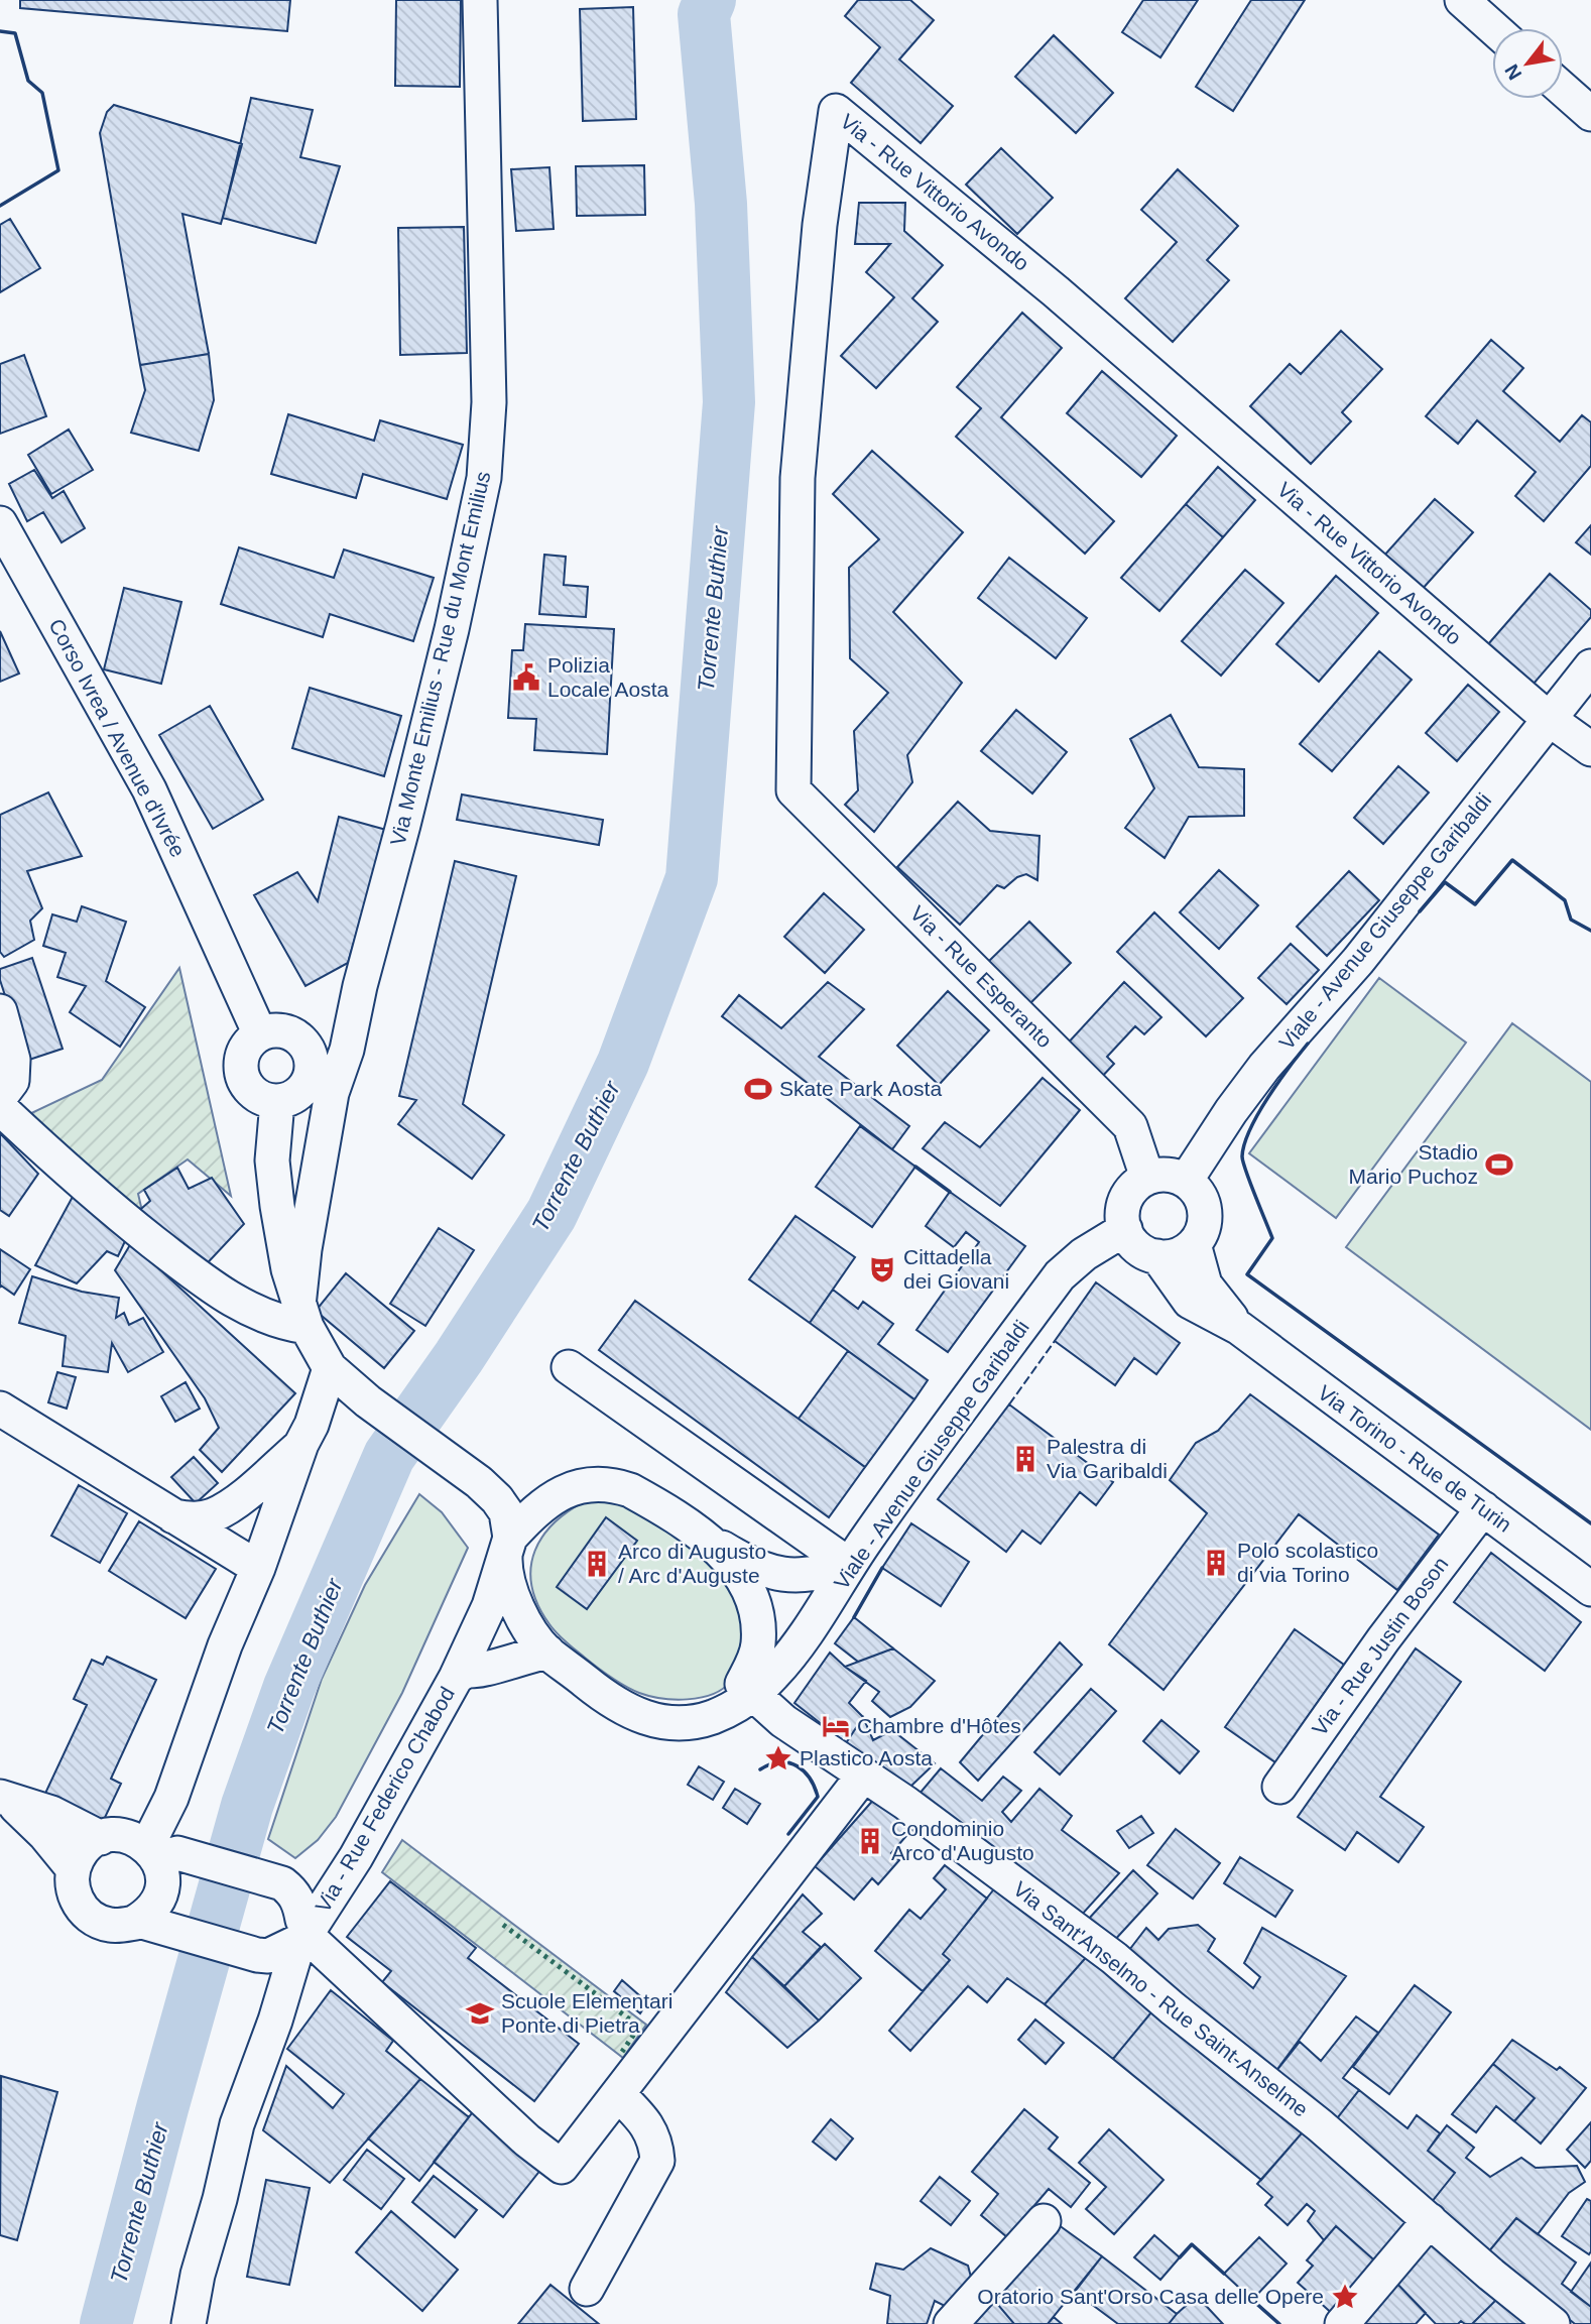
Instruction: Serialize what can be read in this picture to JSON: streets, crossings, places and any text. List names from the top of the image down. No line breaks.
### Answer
{"streets":{"street":["Via - Rue Vittorio Avondo","Via Monte Emilius - Rue du Mont Emilius","Corso Ivrea / Avenue d'Ivrée","Viale - Avenue Giuseppe Garibaldi","Via - Rue Esperanto","Via Torino - Rue de Turin","Via - Rue Justin Boson","Via - Rue Federico Chabod","Via Sant'Anselmo - Rue Saint-Anselme"]},"crossings":[["Via - Rue Vittorio Avondo","Viale - Avenue Giuseppe Garibaldi"],["Via - Rue Vittorio Avondo","Via - Rue Esperanto"],["Viale - Avenue Giuseppe Garibaldi","Via - Rue Esperanto"],["Viale - Avenue Giuseppe Garibaldi","Via Torino - Rue de Turin"],["Viale - Avenue Giuseppe Garibaldi","Via - Rue Federico Chabod"],["Viale - Avenue Giuseppe Garibaldi","Via Sant'Anselmo - Rue Saint-Anselme"],["Via - Rue Esperanto","Via Torino - Rue de Turin"],["Via Torino - Rue de Turin","Via - Rue Justin Boson"],["Via - Rue Federico Chabod","Via Sant'Anselmo - Rue Saint-Anselme"]],"water":["Torrente Buthier"],"places":{"public building":["Polizia Locale Aosta"],"sports":["Skate Park Aosta","Stadio Mario Puchoz"],"theatre":["Cittadella dei Giovani"],"building":["Palestra di Via Garibaldi","Polo scolastico di via Torino","Arco di Augusto / Arc d'Auguste","Condominio Arco d'Augusto"],"hotel":["Chambre d'Hôtes"],"place":["Plastico Aosta","Oratorio Sant'Orso Casa delle Opere"],"school or university":["Scuole Elementari Ponte di Pietra"]},"north":"bottom left"}
